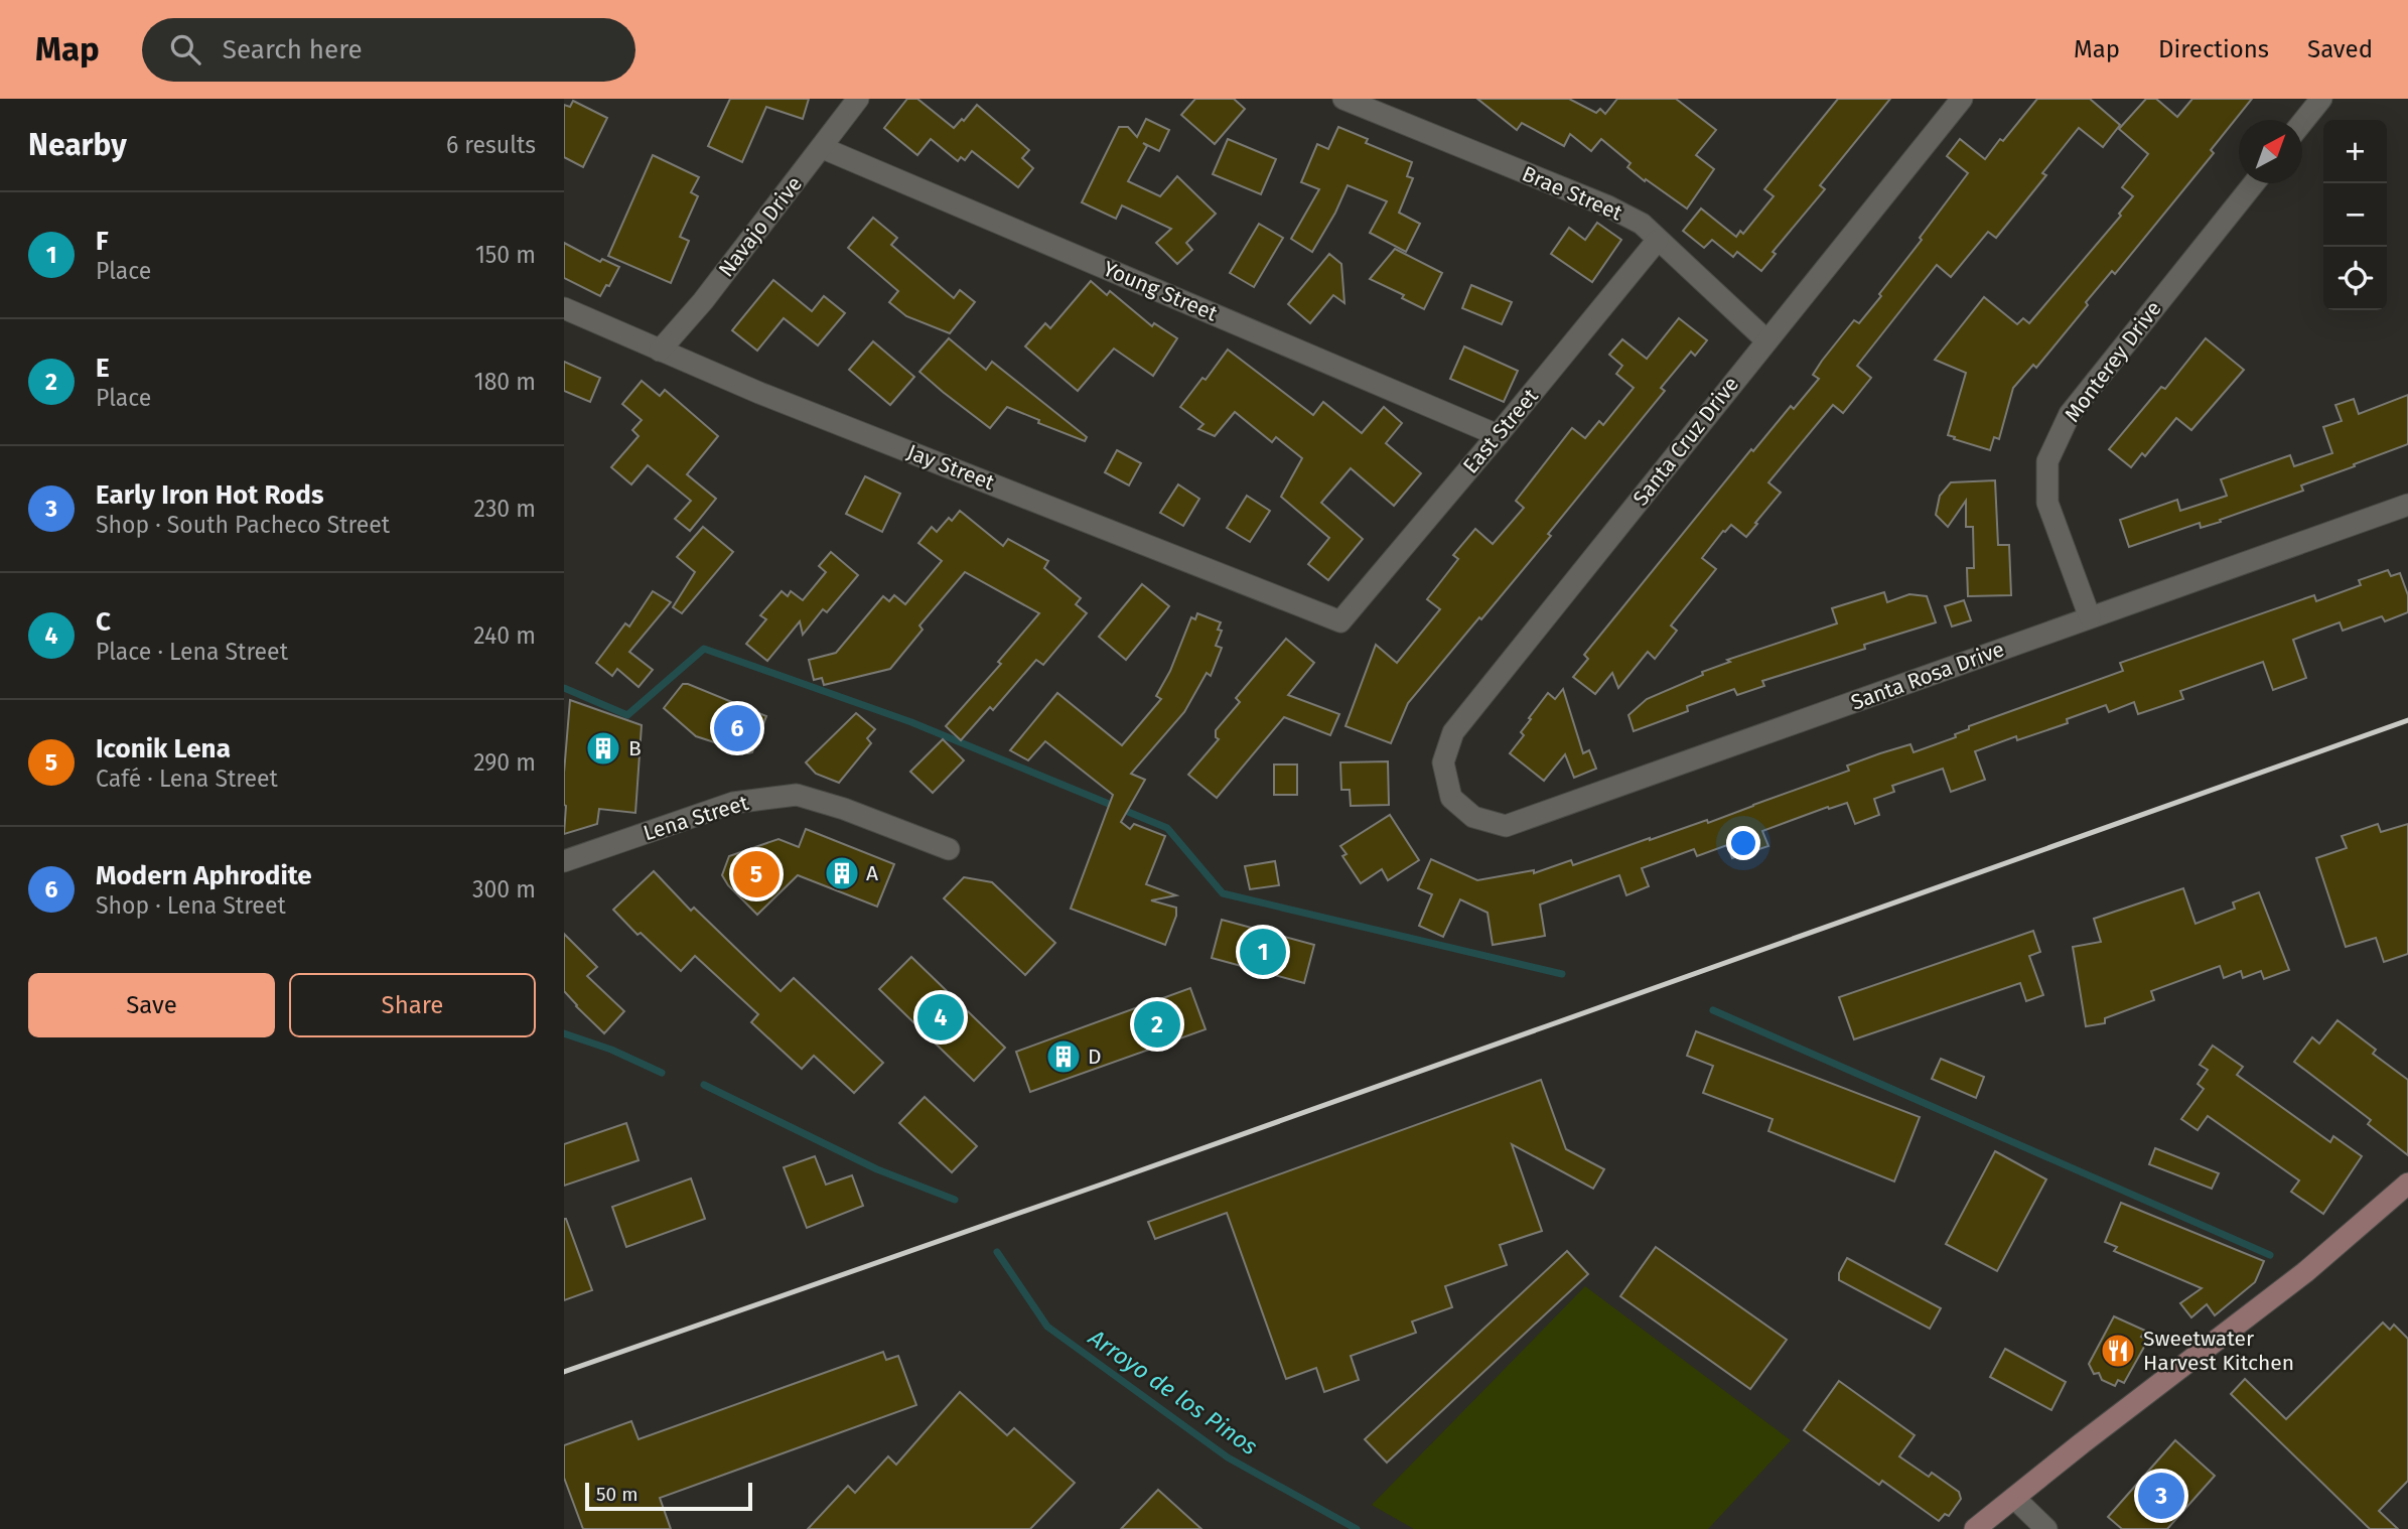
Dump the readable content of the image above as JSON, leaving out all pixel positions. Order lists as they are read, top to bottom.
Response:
{
  "streets": {
    "street": [
      "Brae Street",
      "Navajo Drive",
      "Young Street",
      "Monterey Drive",
      "East Street",
      "Santa Cruz Drive",
      "Jay Street",
      "Santa Rosa Drive",
      "Lena Street"
    ]
  },
  "crossings": [
    ["Brae Street", "East Street"],
    ["Brae Street", "Santa Cruz Drive"],
    ["Navajo Drive", "Young Street"],
    ["Navajo Drive", "Jay Street"],
    ["Young Street", "East Street"],
    ["Monterey Drive", "Santa Rosa Drive"],
    ["East Street", "Jay Street"],
    ["Santa Cruz Drive", "Santa Rosa Drive"]
  ],
  "water": ["Arroyo de los Pinos"],
  "places": {
    "building": ["B", "A", "D"],
    "restaurant": ["Sweetwater Harvest Kitchen"]
  },
  "scale_bar": "50 m",
  "north": "top right",
  "page": {
    "header": "Map",
    "search": "Search here",
    "nav": ["Map", "Directions", "Saved"],
    "heading": ["Nearby", "6 results"],
    "map_buttons": ["+", "−"],
    "list": [
      {
        "mark": "1",
        "name": "F",
        "note": "Place",
        "value": "150 m"
      },
      {
        "mark": "2",
        "name": "E",
        "note": "Place",
        "value": "180 m"
      },
      {
        "mark": "3",
        "name": "Early Iron Hot Rods",
        "note": "Shop · South Pacheco Street",
        "value": "230 m"
      },
      {
        "mark": "4",
        "name": "C",
        "note": "Place · Lena Street",
        "value": "240 m"
      },
      {
        "mark": "5",
        "name": "Iconik Lena",
        "note": "Café · Lena Street",
        "value": "290 m"
      },
      {
        "mark": "6",
        "name": "Modern Aphrodite",
        "note": "Shop · Lena Street",
        "value": "300 m"
      }
    ],
    "pins": [
      "6",
      "5",
      "1",
      "4",
      "2",
      "3"
    ],
    "buttons": ["Save", "Share"],
    "scale": "50 m"
  }
}
